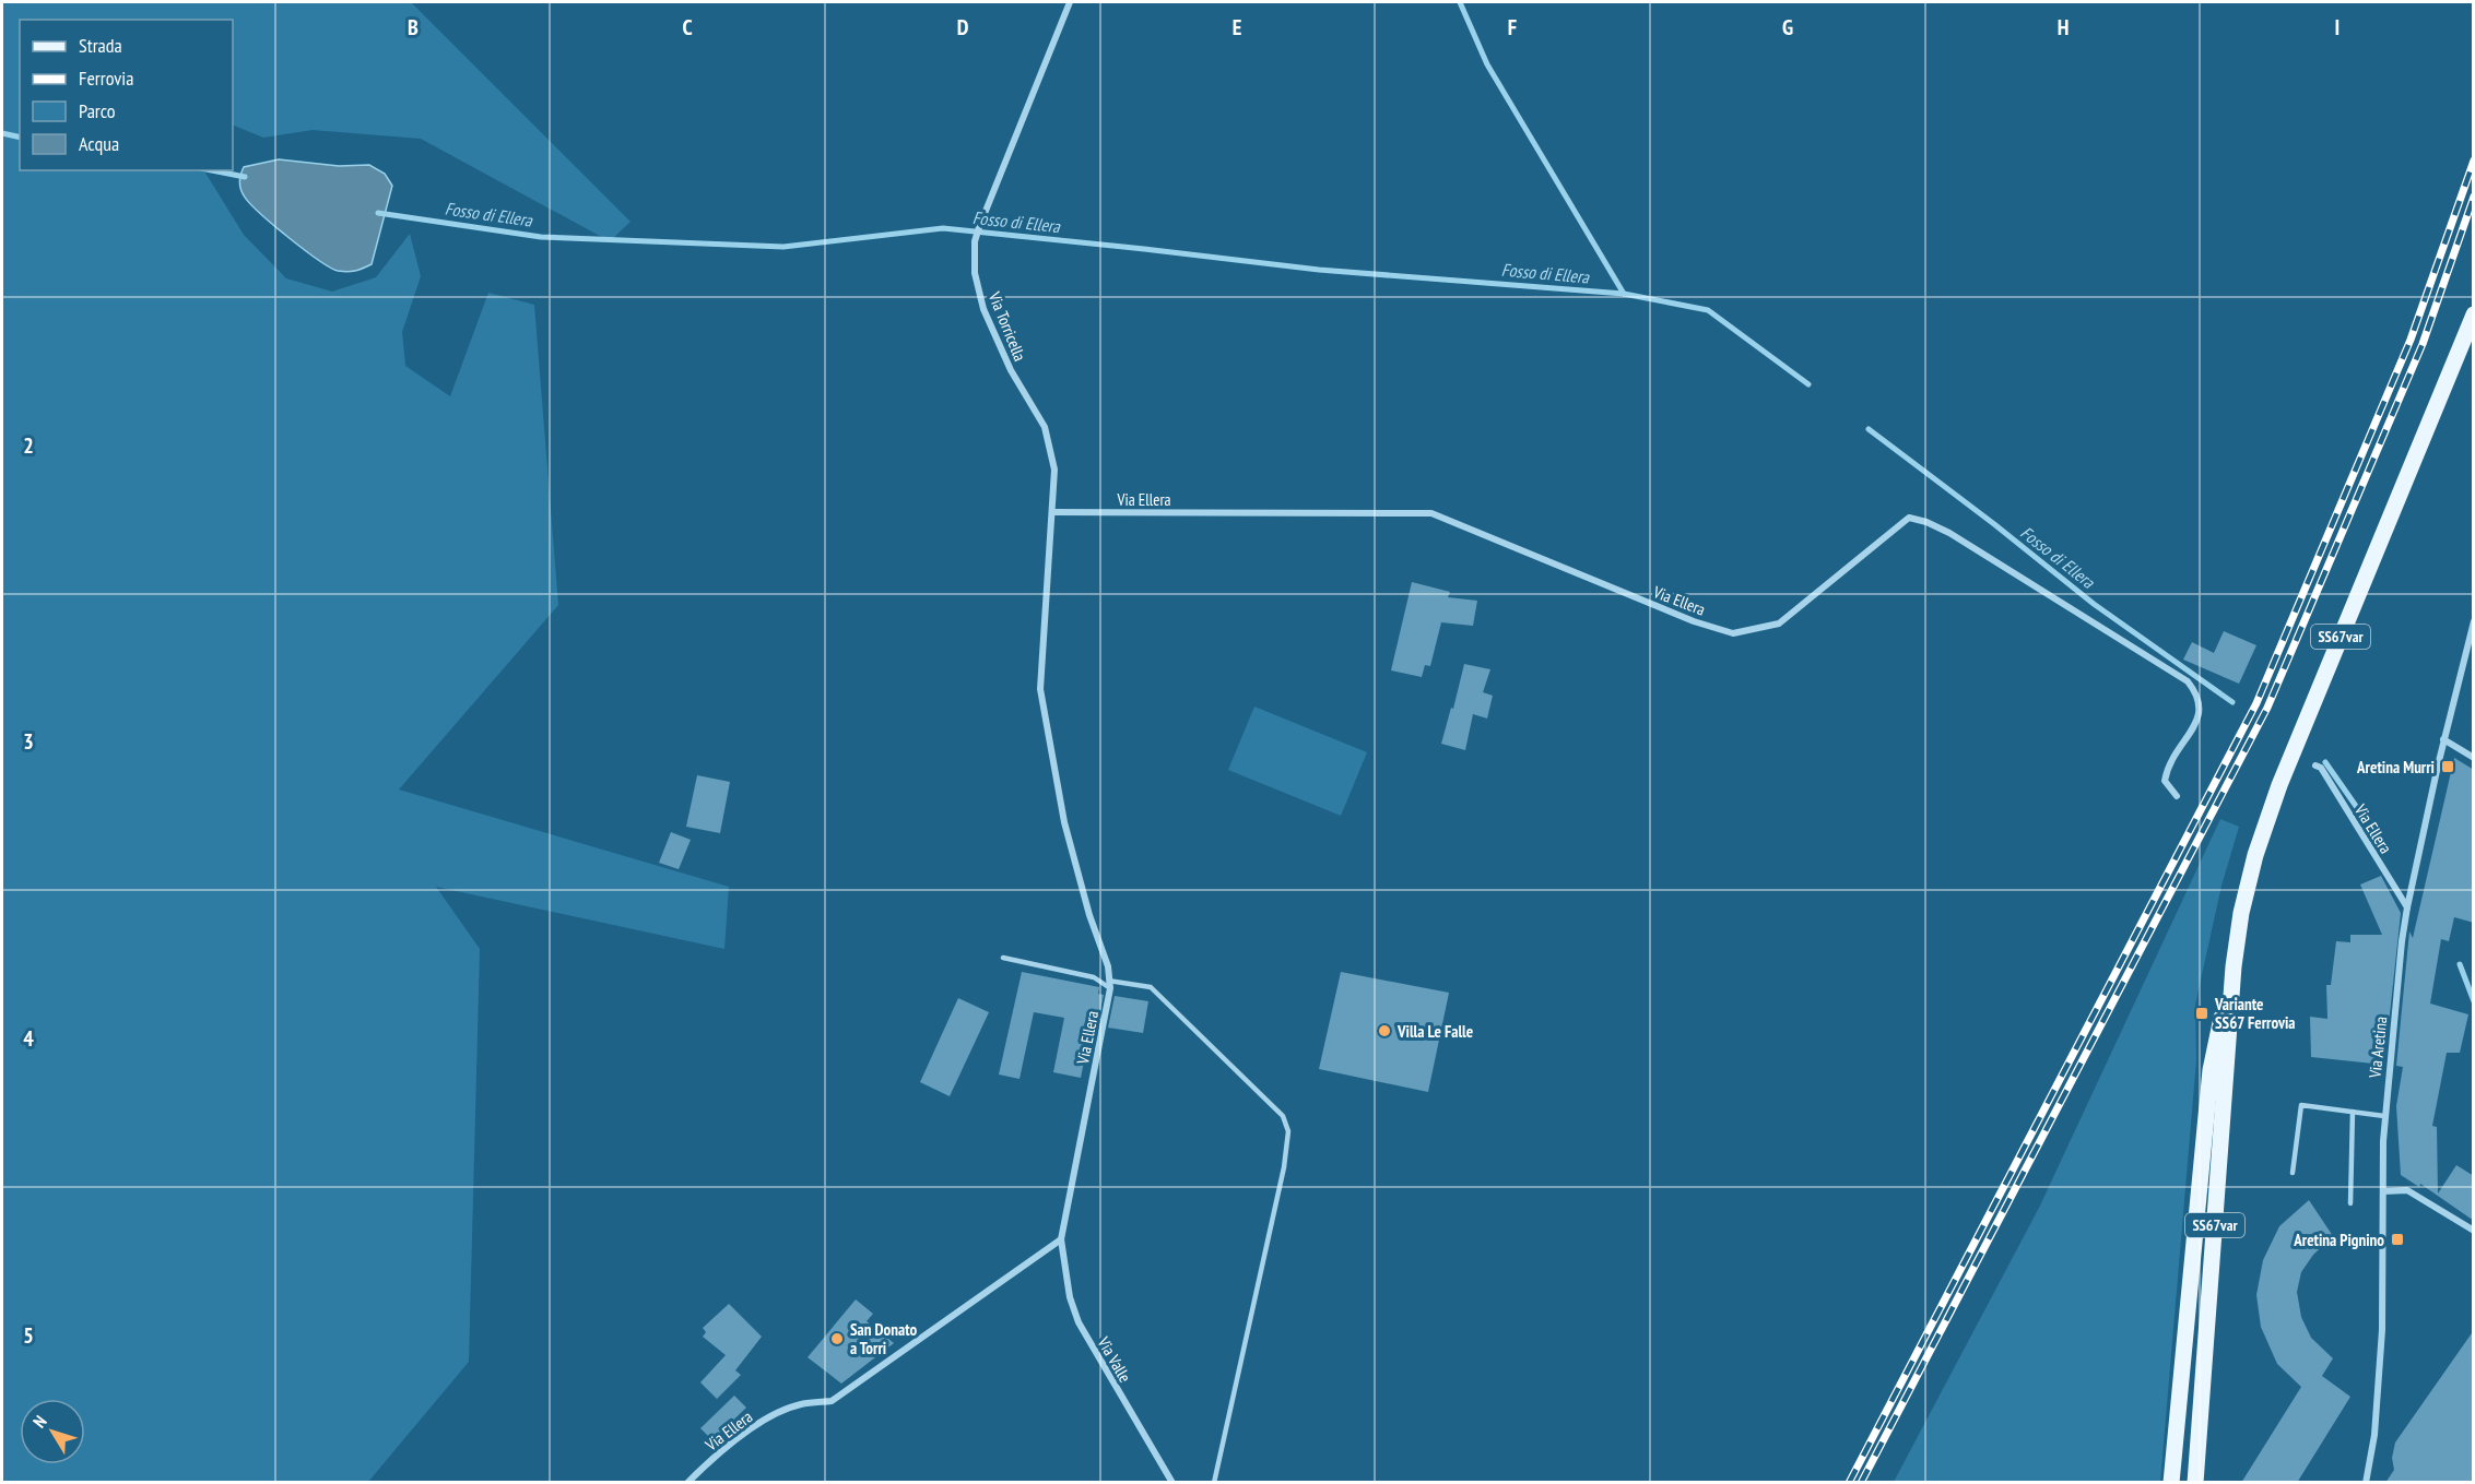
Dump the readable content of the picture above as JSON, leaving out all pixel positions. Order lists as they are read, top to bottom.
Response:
{
  "streets": {
    "main road": ["SS67var"],
    "street": [
      "Via Torricella",
      "Via Ellera",
      "Via Aretina",
      "Via Valle"
    ]
  },
  "crossings": [
    ["Via Torricella", "Via Ellera"],
    ["Via Ellera", "Via Aretina"],
    ["Via Ellera", "Via Valle"]
  ],
  "water": ["Fosso di Ellera"],
  "places": {
    "transit": ["Aretina Murri", "Variante SS67 Ferrovia", "Aretina Pignino"],
    "other": ["Villa Le Falle", "San Donato a Torri"]
  },
  "legend": [
    "Strada",
    "Ferrovia",
    "Parco",
    "Acqua"
  ],
  "north": "top left",
  "grid": {
    "columns": [
      "B",
      "C",
      "D",
      "E",
      "F",
      "G",
      "H",
      "I"
    ],
    "rows": [
      "2",
      "3",
      "4",
      "5"
    ]
  }
}
